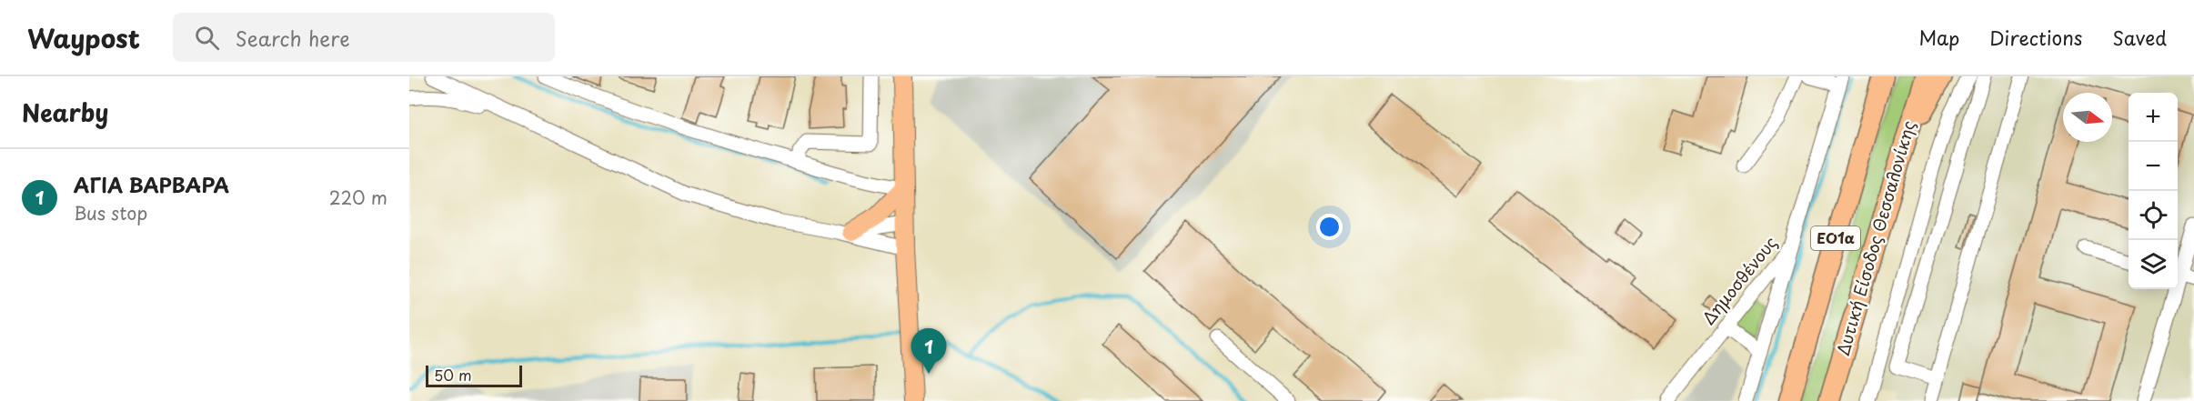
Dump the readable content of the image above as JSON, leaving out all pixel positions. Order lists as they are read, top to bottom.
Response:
{
  "streets": {
    "highway": ["ΕΟ1α", "Δυτική Είσοδος Θεσσαλονίκης"],
    "street": ["Δημοσθένους"]
  },
  "scale_bar": "50 m",
  "north": "right",
  "page": {
    "header": "Waypost",
    "search": "Search here",
    "nav": ["Map", "Directions", "Saved"],
    "heading": "Nearby",
    "map_buttons": ["+", "−"],
    "list": [
      {
        "mark": "1",
        "name": "ΑΓΙΑ ΒΑΡΒΑΡΑ",
        "note": "Bus stop",
        "value": "220 m"
      }
    ],
    "pins": "1",
    "scale": "50 m"
  }
}
